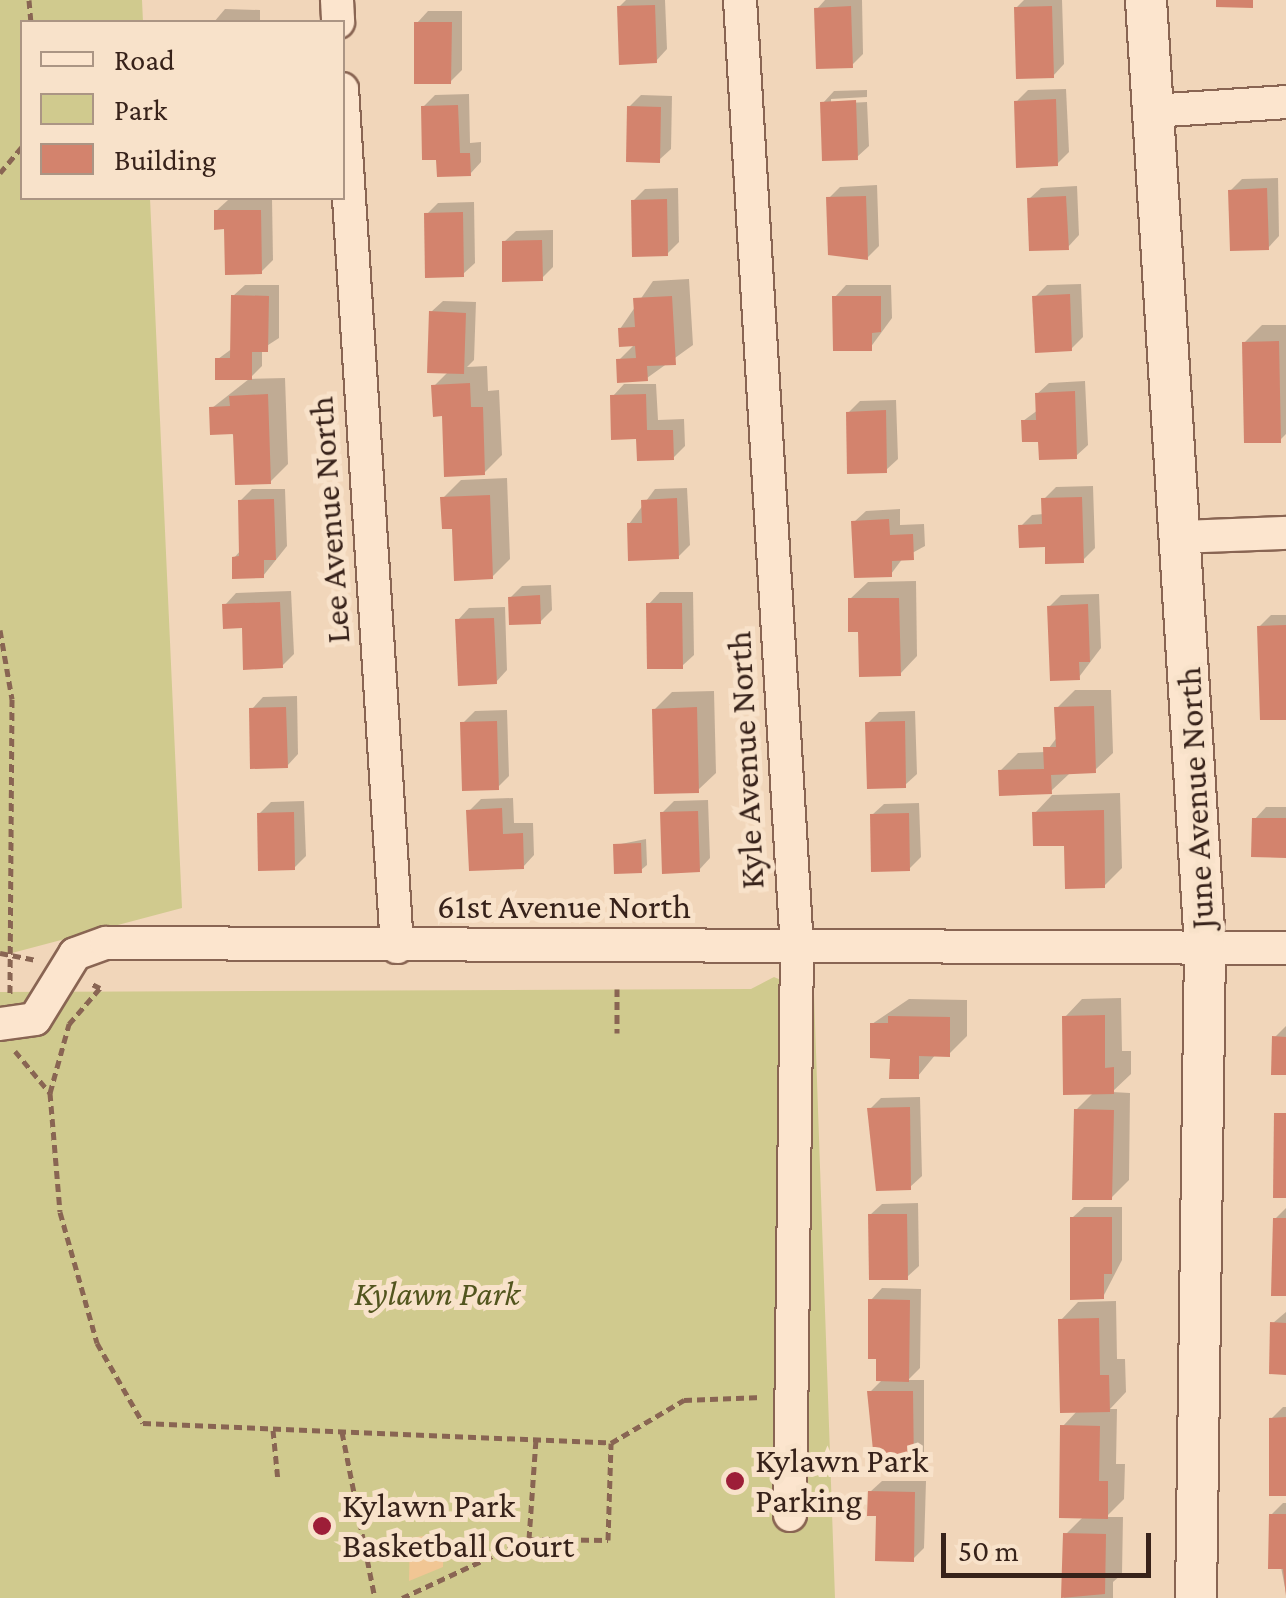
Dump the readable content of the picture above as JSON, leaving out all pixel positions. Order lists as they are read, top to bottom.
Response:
{
  "streets": {
    "street": [
      "Lee Avenue North",
      "Kyle Avenue North",
      "June Avenue North",
      "61st Avenue North"
    ]
  },
  "crossings": [
    ["Lee Avenue North", "61st Avenue North"],
    ["Kyle Avenue North", "61st Avenue North"],
    ["June Avenue North", "61st Avenue North"]
  ],
  "parks": ["Kylawn Park"],
  "places": ["Kylawn Park Parking", "Kylawn Park Basketball Court"],
  "legend": ["Road", "Park", "Building"],
  "scale_bar": "50 m"
}
